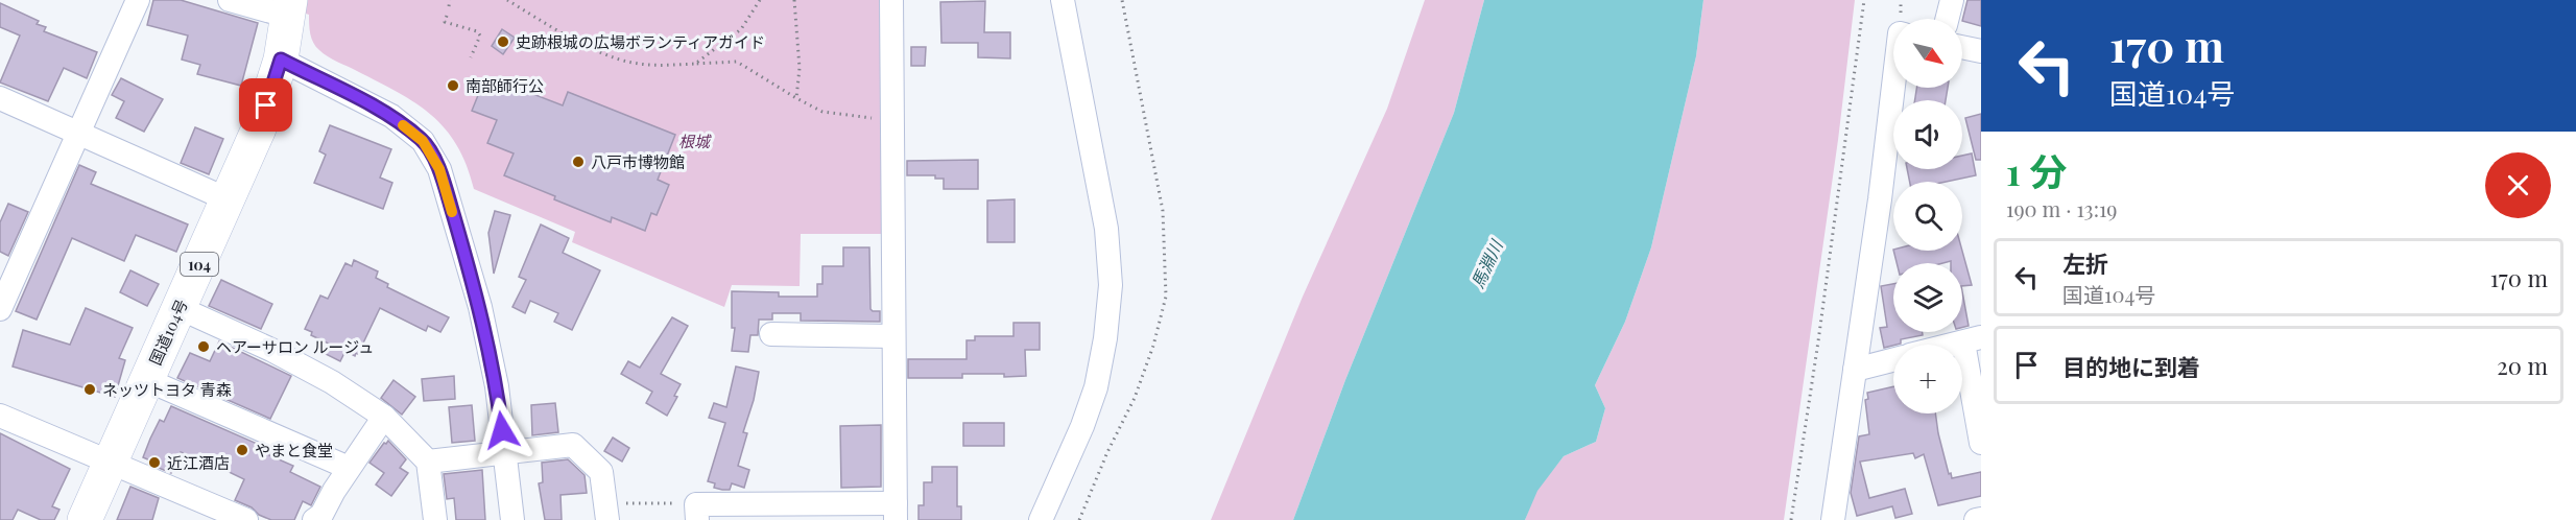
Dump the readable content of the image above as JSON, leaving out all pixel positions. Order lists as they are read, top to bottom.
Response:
{
  "streets": {
    "highway": ["104", "国道104号"]
  },
  "water": ["馬淵川"],
  "parks": ["根城"],
  "places": [
    "史跡根城の広場ボランティアガイド",
    "南部師行公",
    "八戸市博物館",
    "ヘアーサロン ルージュ",
    "ネッツトヨタ 青森",
    "やまと食堂",
    "近江酒店"
  ],
  "north": "bottom right",
  "page": {
    "turn": ["170 m", "国道104号"],
    "map_buttons": "+",
    "heading": ["1 分", "190 m · 13:19"],
    "list": [
      {
        "name": "左折",
        "note": "国道104号",
        "value": "170 m"
      },
      {
        "name": "目的地に到着",
        "value": "20 m"
      }
    ]
  }
}
